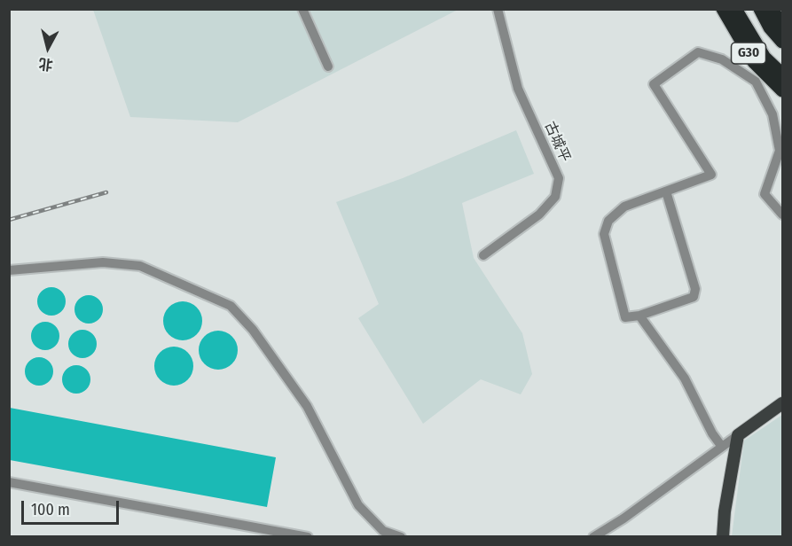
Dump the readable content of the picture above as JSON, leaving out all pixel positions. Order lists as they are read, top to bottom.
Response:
{
  "streets": {
    "highway": ["G30"],
    "street": ["古城平"]
  },
  "scale_bar": "100 m",
  "north": "bottom"
}
